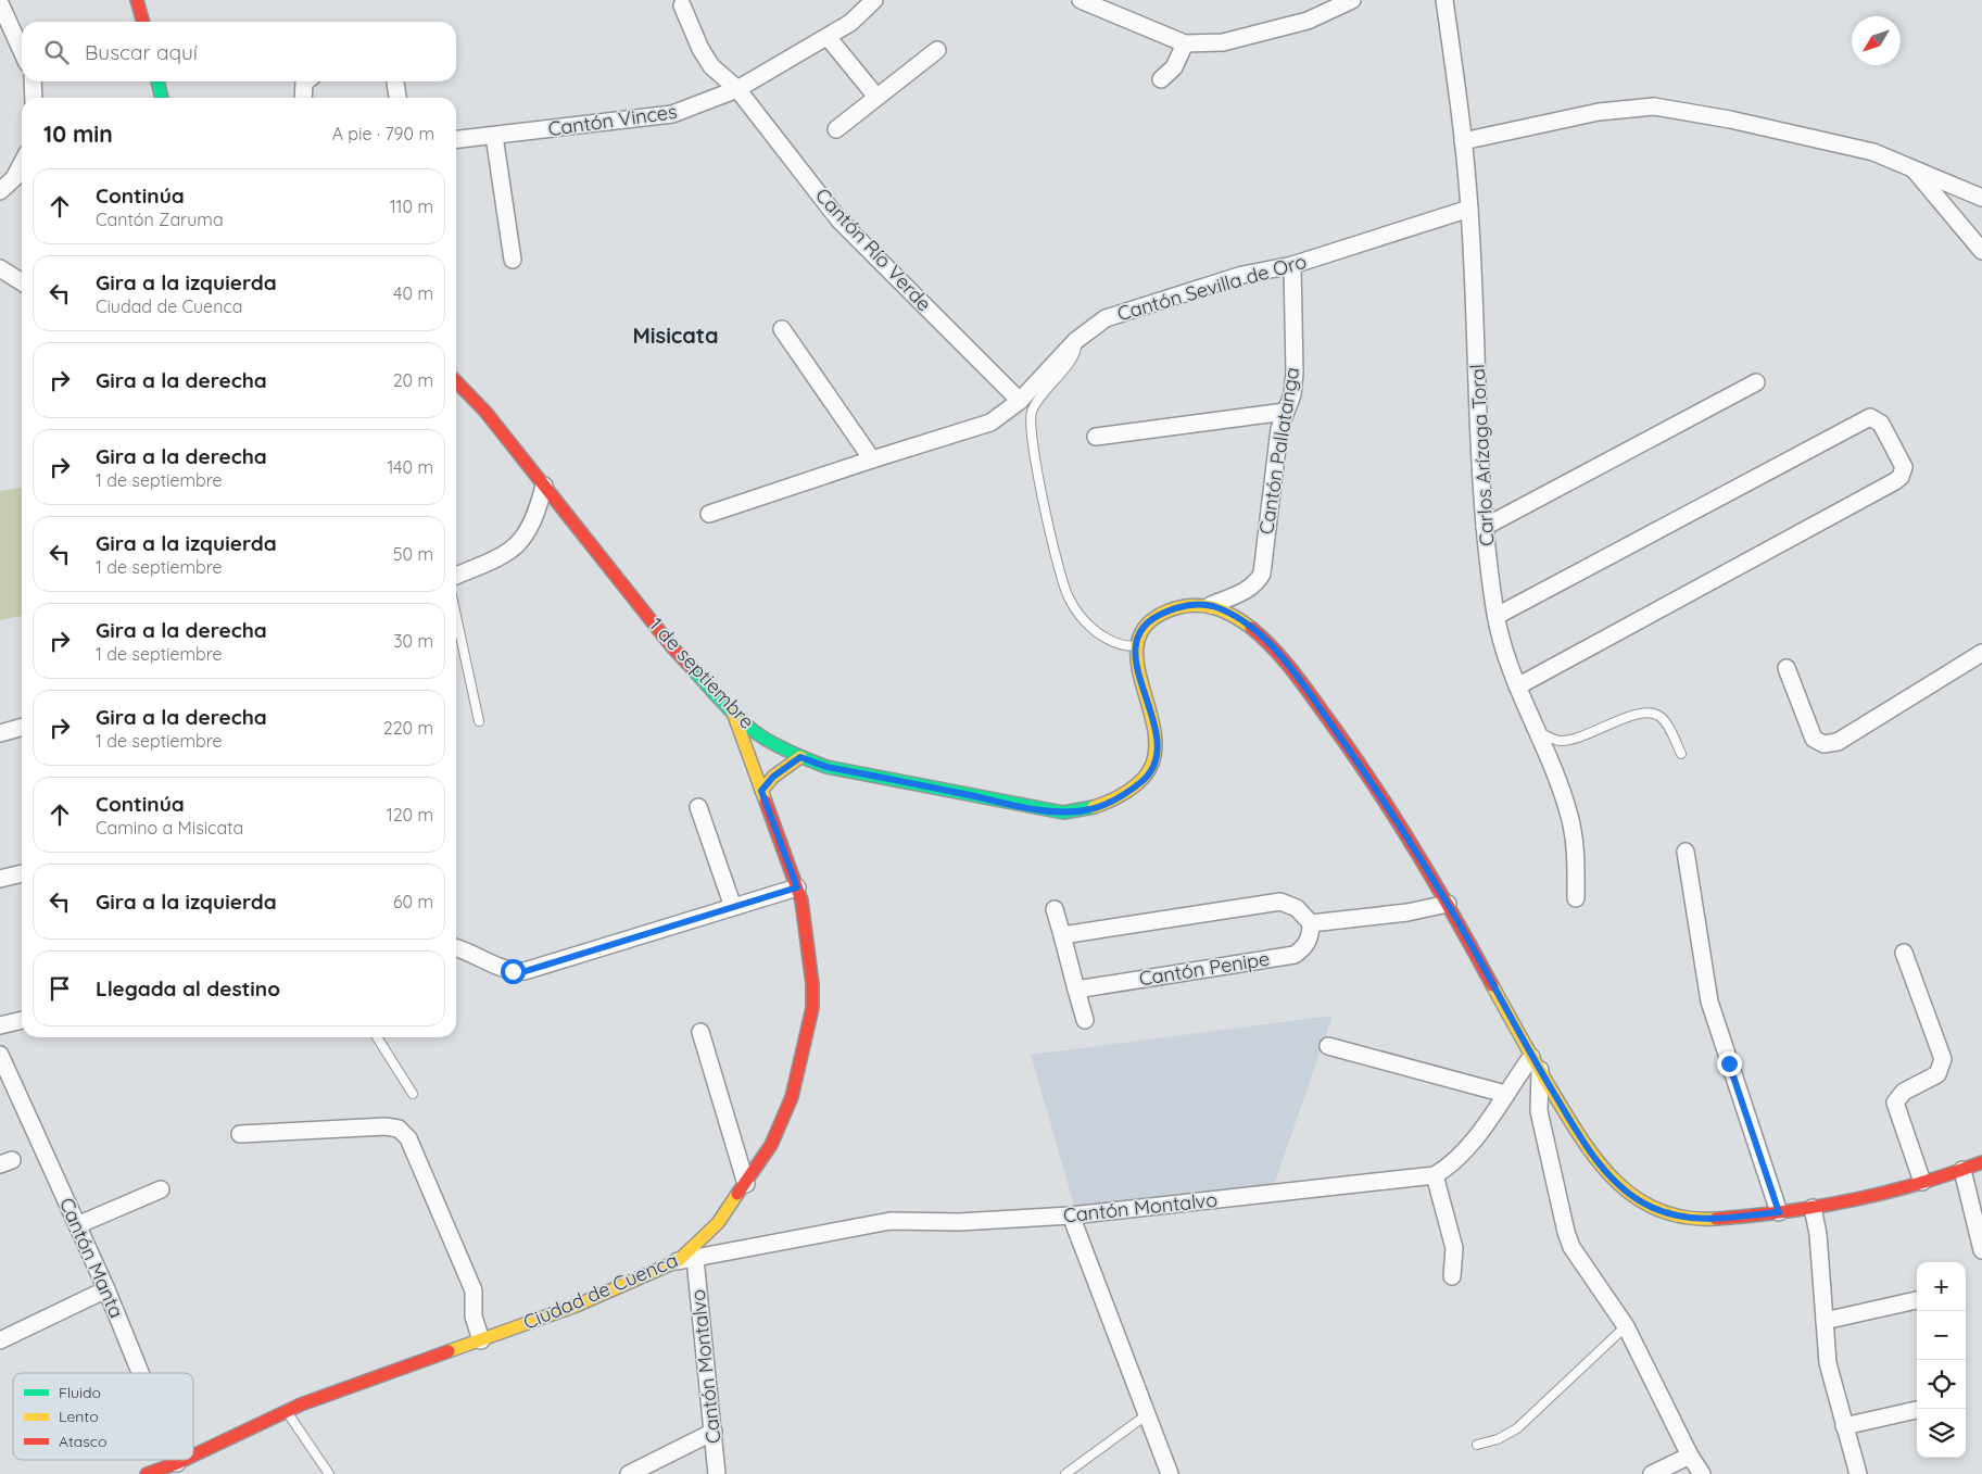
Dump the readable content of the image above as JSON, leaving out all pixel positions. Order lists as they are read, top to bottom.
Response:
{
  "streets": {
    "street": [
      "Cantón Vinces",
      "Cantón Río Verde",
      "Cantón Sevilla de Oro",
      "Cantón Pallatanga",
      "Carlos Arízaga Toral",
      "1 de septiembre",
      "Cantón Penipe",
      "Cantón Montalvo",
      "Cantón Manta",
      "Ciudad de Cuenca"
    ]
  },
  "crossings": [
    ["Cantón Vinces", "Cantón Río Verde"],
    ["Cantón Río Verde", "Cantón Sevilla de Oro"],
    ["Cantón Sevilla de Oro", "Cantón Pallatanga"],
    ["Cantón Sevilla de Oro", "Carlos Arízaga Toral"],
    ["1 de septiembre", "Ciudad de Cuenca"],
    ["Cantón Montalvo", "Ciudad de Cuenca"],
    ["Cantón Manta", "Ciudad de Cuenca"]
  ],
  "districts": ["Misicata"],
  "legend": ["Fluido", "Lento", "Atasco"],
  "north": "bottom left",
  "page": {
    "search": "Buscar aquí",
    "heading": ["10 min", "A pie · 790 m"],
    "list": [
      ["Continúa", "Cantón Zaruma", "110 m"],
      ["Gira a la izquierda", "Ciudad de Cuenca", "40 m"],
      ["Gira a la derecha", "20 m"],
      ["Gira a la derecha", "1 de septiembre", "140 m"],
      ["Gira a la izquierda", "1 de septiembre", "50 m"],
      ["Gira a la derecha", "1 de septiembre", "30 m"],
      ["Gira a la derecha", "1 de septiembre", "220 m"],
      ["Continúa", "Camino a Misicata", "120 m"],
      ["Gira a la izquierda", "60 m"],
      "Llegada al destino"
    ],
    "map_buttons": ["+", "−"]
  }
}
